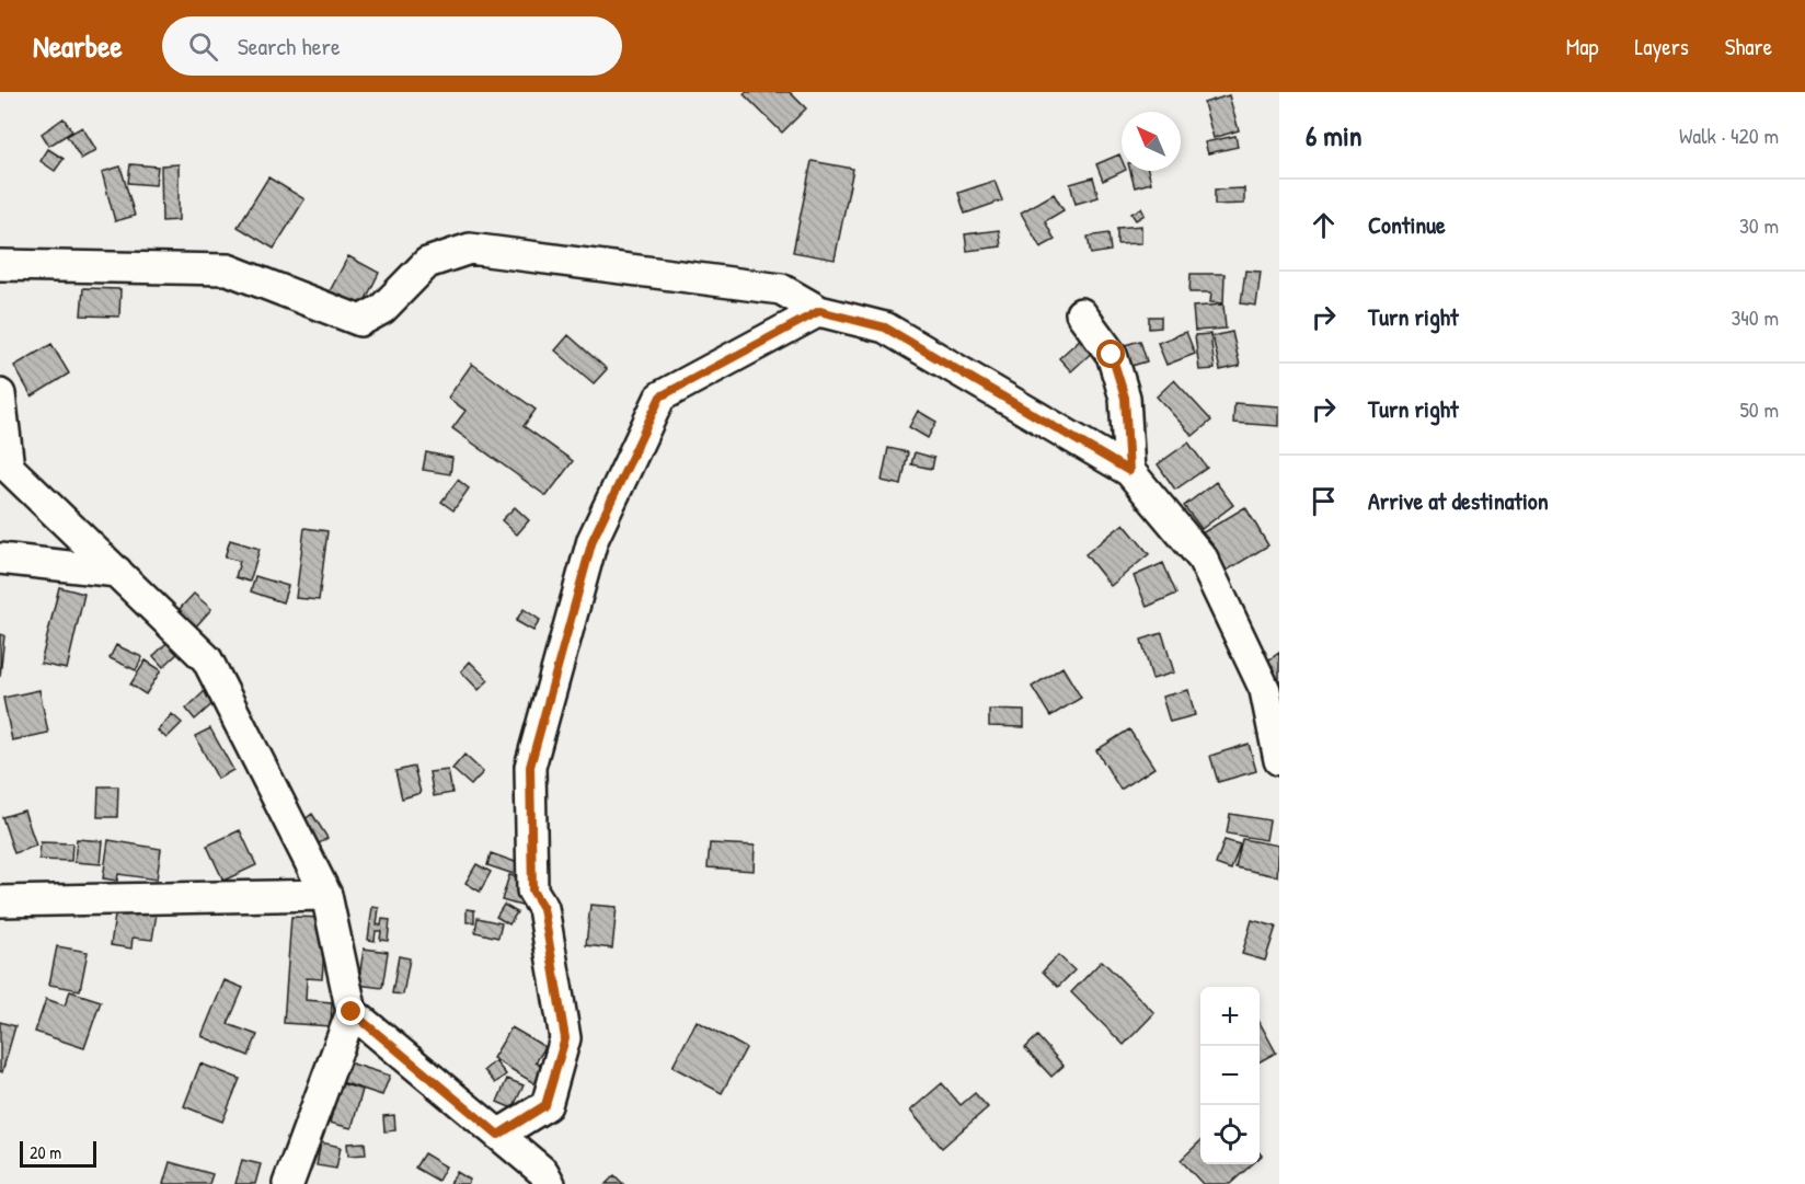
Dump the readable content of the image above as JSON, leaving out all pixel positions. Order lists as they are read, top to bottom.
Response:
{
  "scale_bar": "20 m",
  "north": "top left",
  "page": {
    "header": "Nearbee",
    "search": "Search here",
    "nav": ["Map", "Layers", "Share"],
    "heading": ["6 min", "Walk · 420 m"],
    "list": [
      ["Continue", "30 m"],
      ["Turn right", "340 m"],
      ["Turn right", "50 m"],
      "Arrive at destination"
    ],
    "map_buttons": ["+", "−"],
    "scale": "20 m"
  }
}
